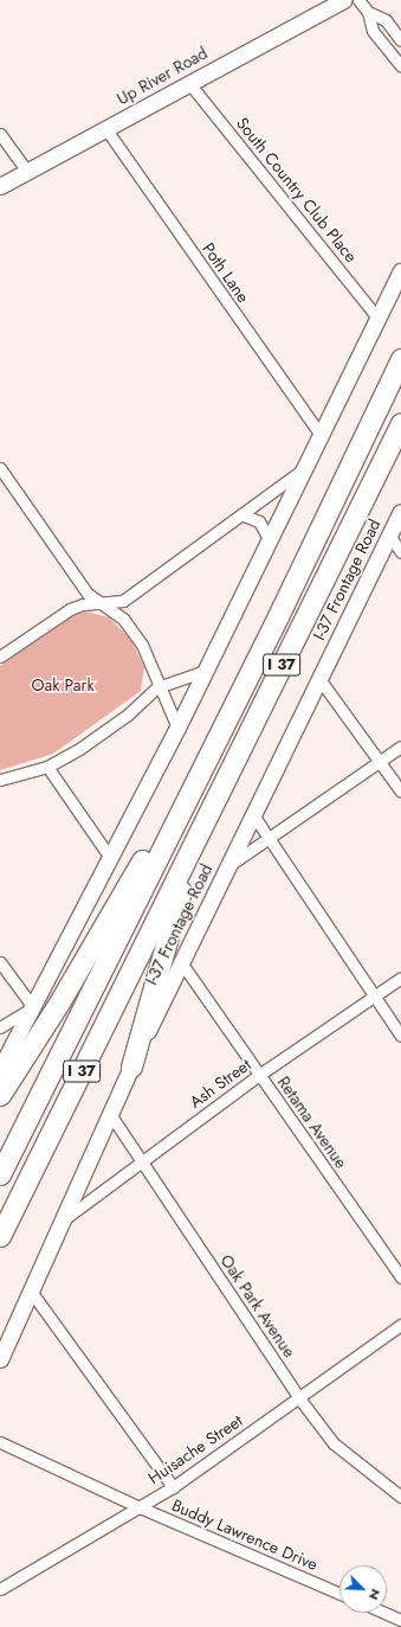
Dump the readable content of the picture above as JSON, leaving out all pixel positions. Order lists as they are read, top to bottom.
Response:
{
  "streets": {
    "highway": ["I 37"],
    "main road": ["Up River Road", "I-37 Frontage Road"],
    "street": [
      "South Country Club Place",
      "Poth Lane",
      "Ash Street",
      "Retama Avenue",
      "Oak Park Avenue",
      "Huisache Street",
      "Buddy Lawrence Drive"
    ]
  },
  "crossings": [
    ["Up River Road", "South Country Club Place"],
    ["Up River Road", "Poth Lane"],
    ["I-37 Frontage Road", "Ash Street"],
    ["I-37 Frontage Road", "Retama Avenue"],
    ["I-37 Frontage Road", "Oak Park Avenue"],
    ["Ash Street", "Retama Avenue"],
    ["Ash Street", "Oak Park Avenue"],
    ["Oak Park Avenue", "Huisache Street"],
    ["Huisache Street", "Buddy Lawrence Drive"]
  ],
  "parks": ["Oak Park"],
  "north": "bottom right"
}
